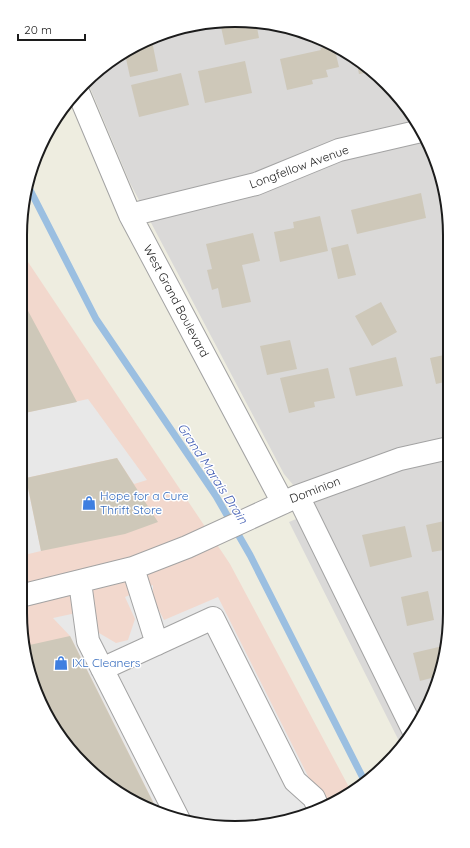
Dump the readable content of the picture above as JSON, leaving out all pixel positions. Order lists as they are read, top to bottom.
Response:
{
  "streets": {
    "street": ["Longfellow Avenue", "West Grand Boulevard", "Dominion"]
  },
  "crossings": [
    ["Longfellow Avenue", "West Grand Boulevard"],
    ["West Grand Boulevard", "Dominion"]
  ],
  "water": ["Grand Marais Drain"],
  "places": {
    "shop": ["Hope for a Cure Thrift Store", "IXL Cleaners"]
  },
  "scale_bar": "20 m"
}
